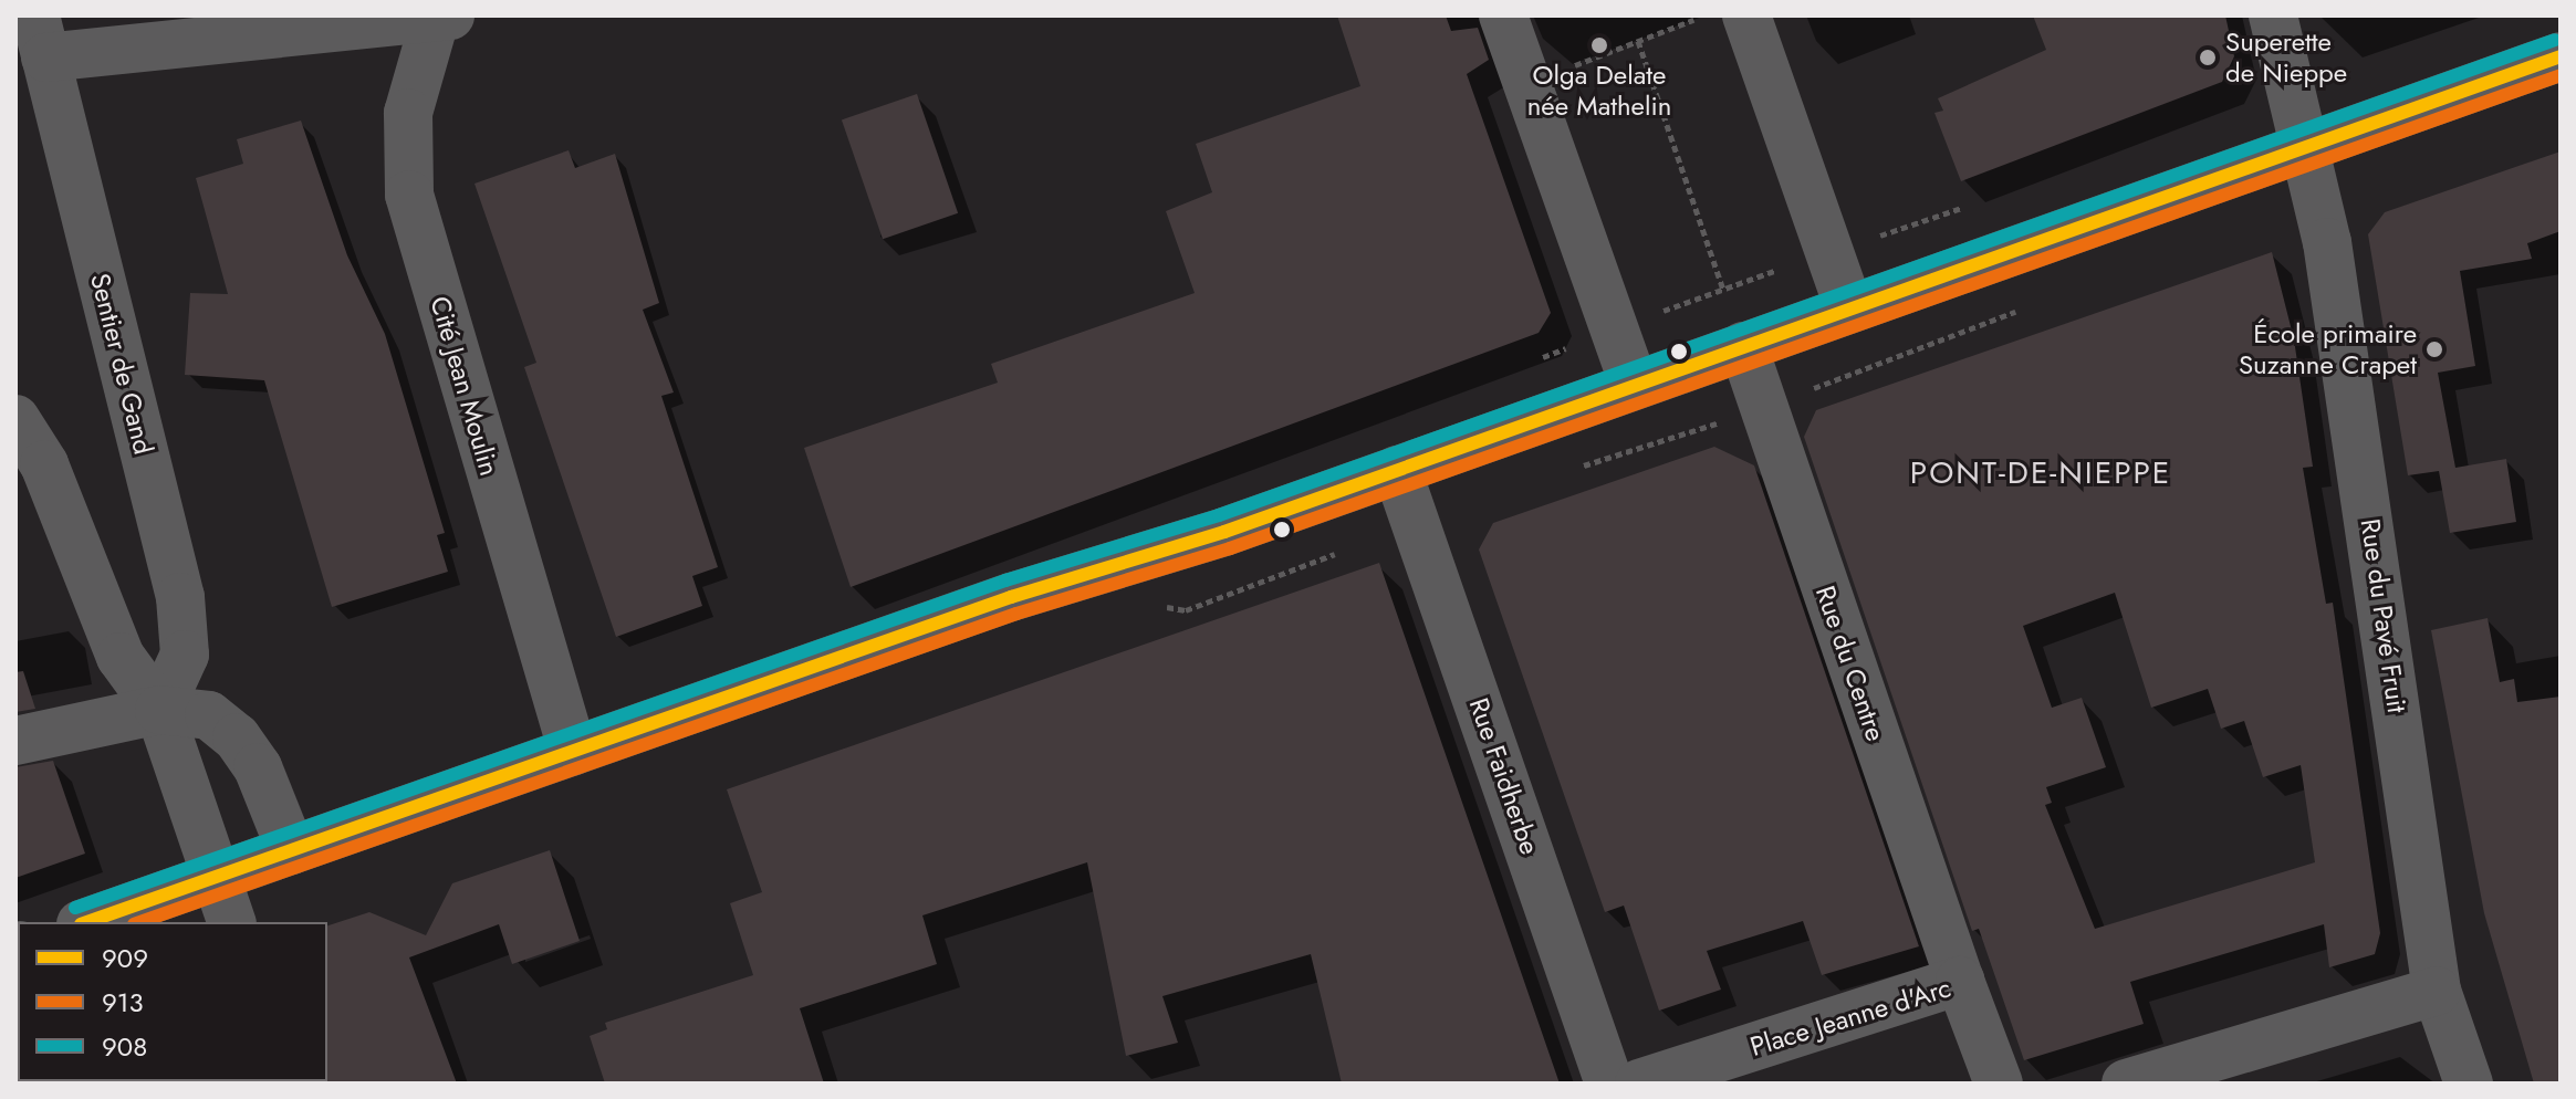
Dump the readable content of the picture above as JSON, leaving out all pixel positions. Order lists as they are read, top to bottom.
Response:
{
  "streets": {
    "street": [
      "Sentier de Gand",
      "Cité Jean Moulin",
      "Rue du Pavé Fruit",
      "Rue du Centre",
      "Rue Faidherbe",
      "Place Jeanne d'Arc"
    ]
  },
  "crossings": [
    ["Sentier de Gand", "Cité Jean Moulin"],
    ["Rue du Centre", "Place Jeanne d'Arc"]
  ],
  "districts": ["PONT-DE-NIEPPE"],
  "places": ["Olga Delate née Mathelin", "Superette de Nieppe", "École primaire Suzanne Crapet"],
  "lines": ["transit line 908", "transit line 909", "transit line 913"],
  "legend": ["909", "913", "908"]
}
